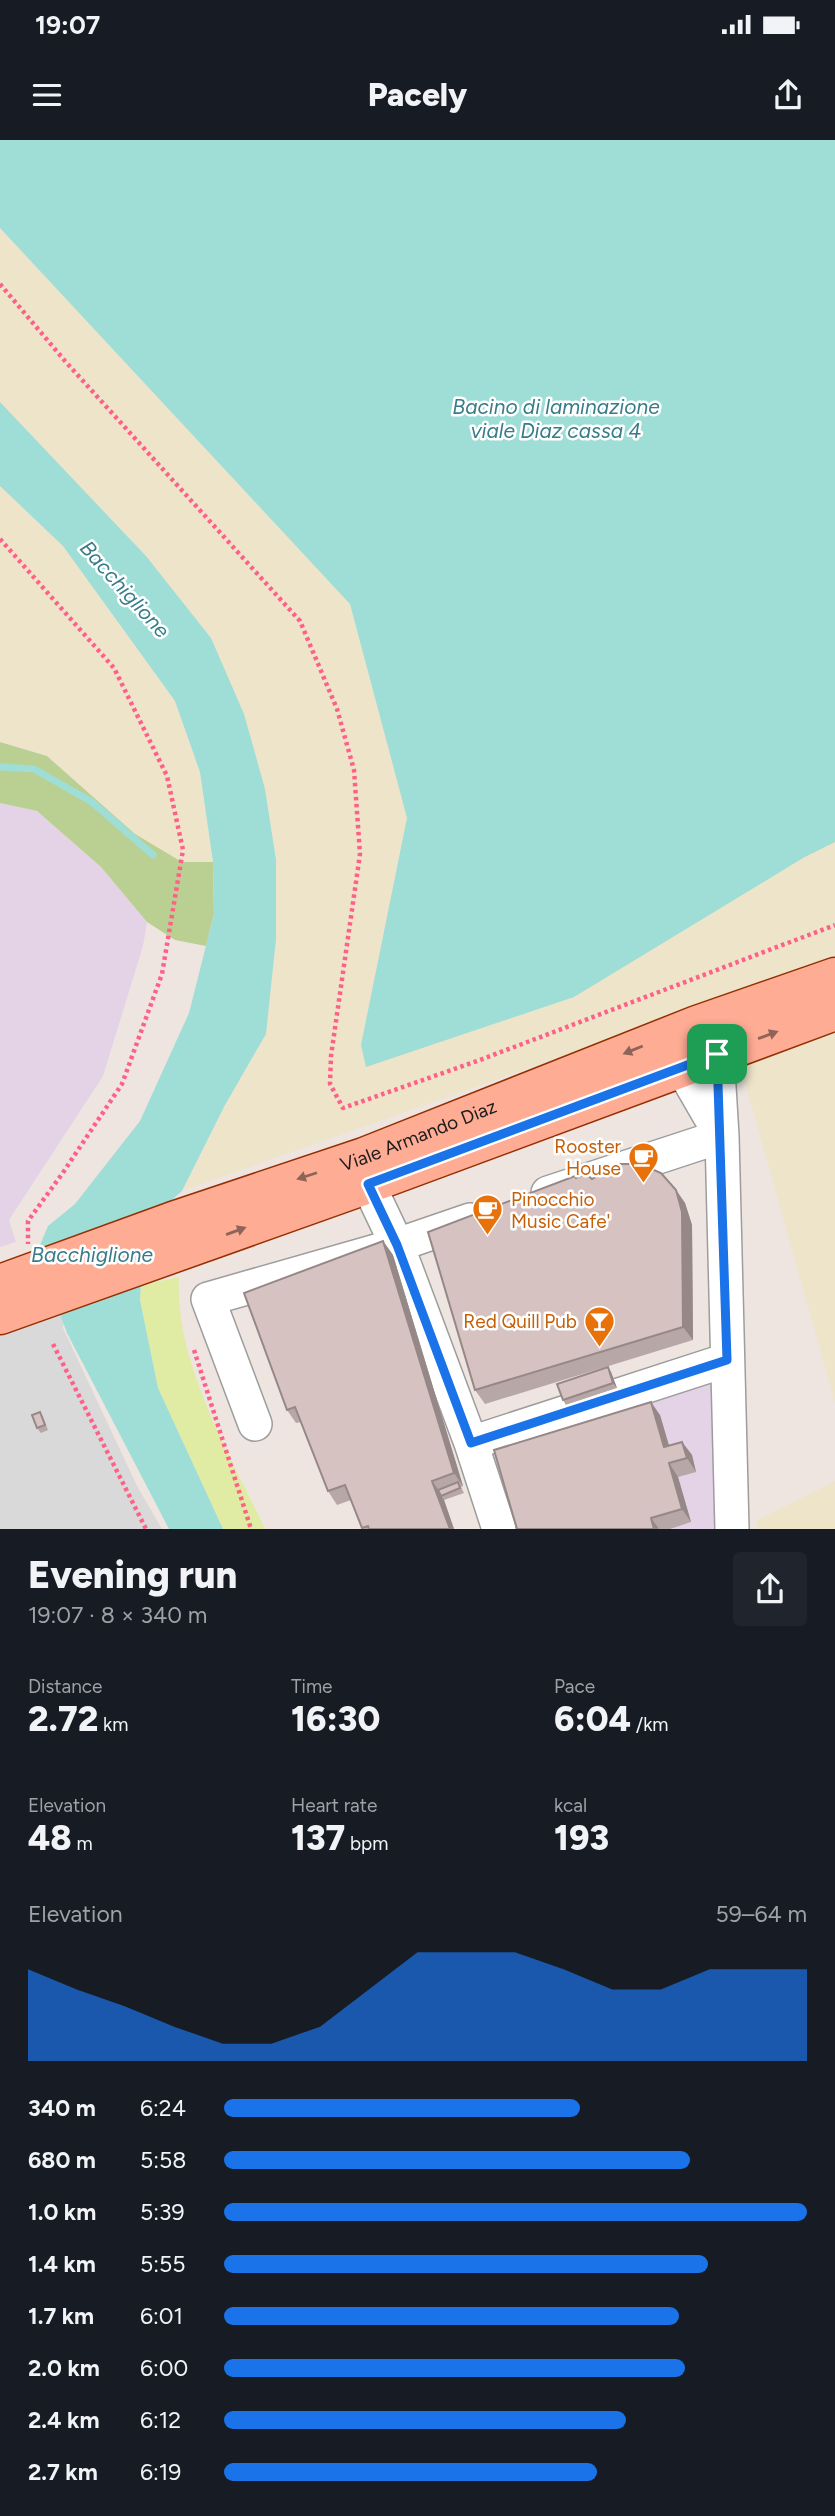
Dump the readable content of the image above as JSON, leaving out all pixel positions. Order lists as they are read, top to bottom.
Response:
{
  "streets": {
    "main road": ["Viale Armando Diaz"]
  },
  "water": ["Bacino di laminazione viale Diaz cassa 4", "Bacchiglione"],
  "places": {
    "cafe": ["Rooster House", "Pinocchio Music Cafe'"],
    "bar": ["Red Quill Pub"]
  },
  "page": {
    "status": "19:07",
    "header": "Pacely",
    "heading": ["Evening run", "19:07 · 8 × 340 m"],
    "stats": [
      ["Distance", "2.72 km"],
      ["Time", "16:30"],
      ["Pace", "6:04 /km"],
      ["Elevation", "48 m"],
      ["Heart rate", "137 bpm"],
      ["kcal", "193"]
    ],
    "chart": ["Elevation", "59–64 m"],
    "list": [
      {
        "name": "340 m",
        "note": "6:24"
      },
      {
        "name": "680 m",
        "note": "5:58"
      },
      {
        "name": "1.0 km",
        "note": "5:39"
      },
      {
        "name": "1.4 km",
        "note": "5:55"
      },
      {
        "name": "1.7 km",
        "note": "6:01"
      },
      {
        "name": "2.0 km",
        "note": "6:00"
      },
      {
        "name": "2.4 km",
        "note": "6:12"
      },
      {
        "name": "2.7 km",
        "note": "6:19"
      }
    ]
  }
}
